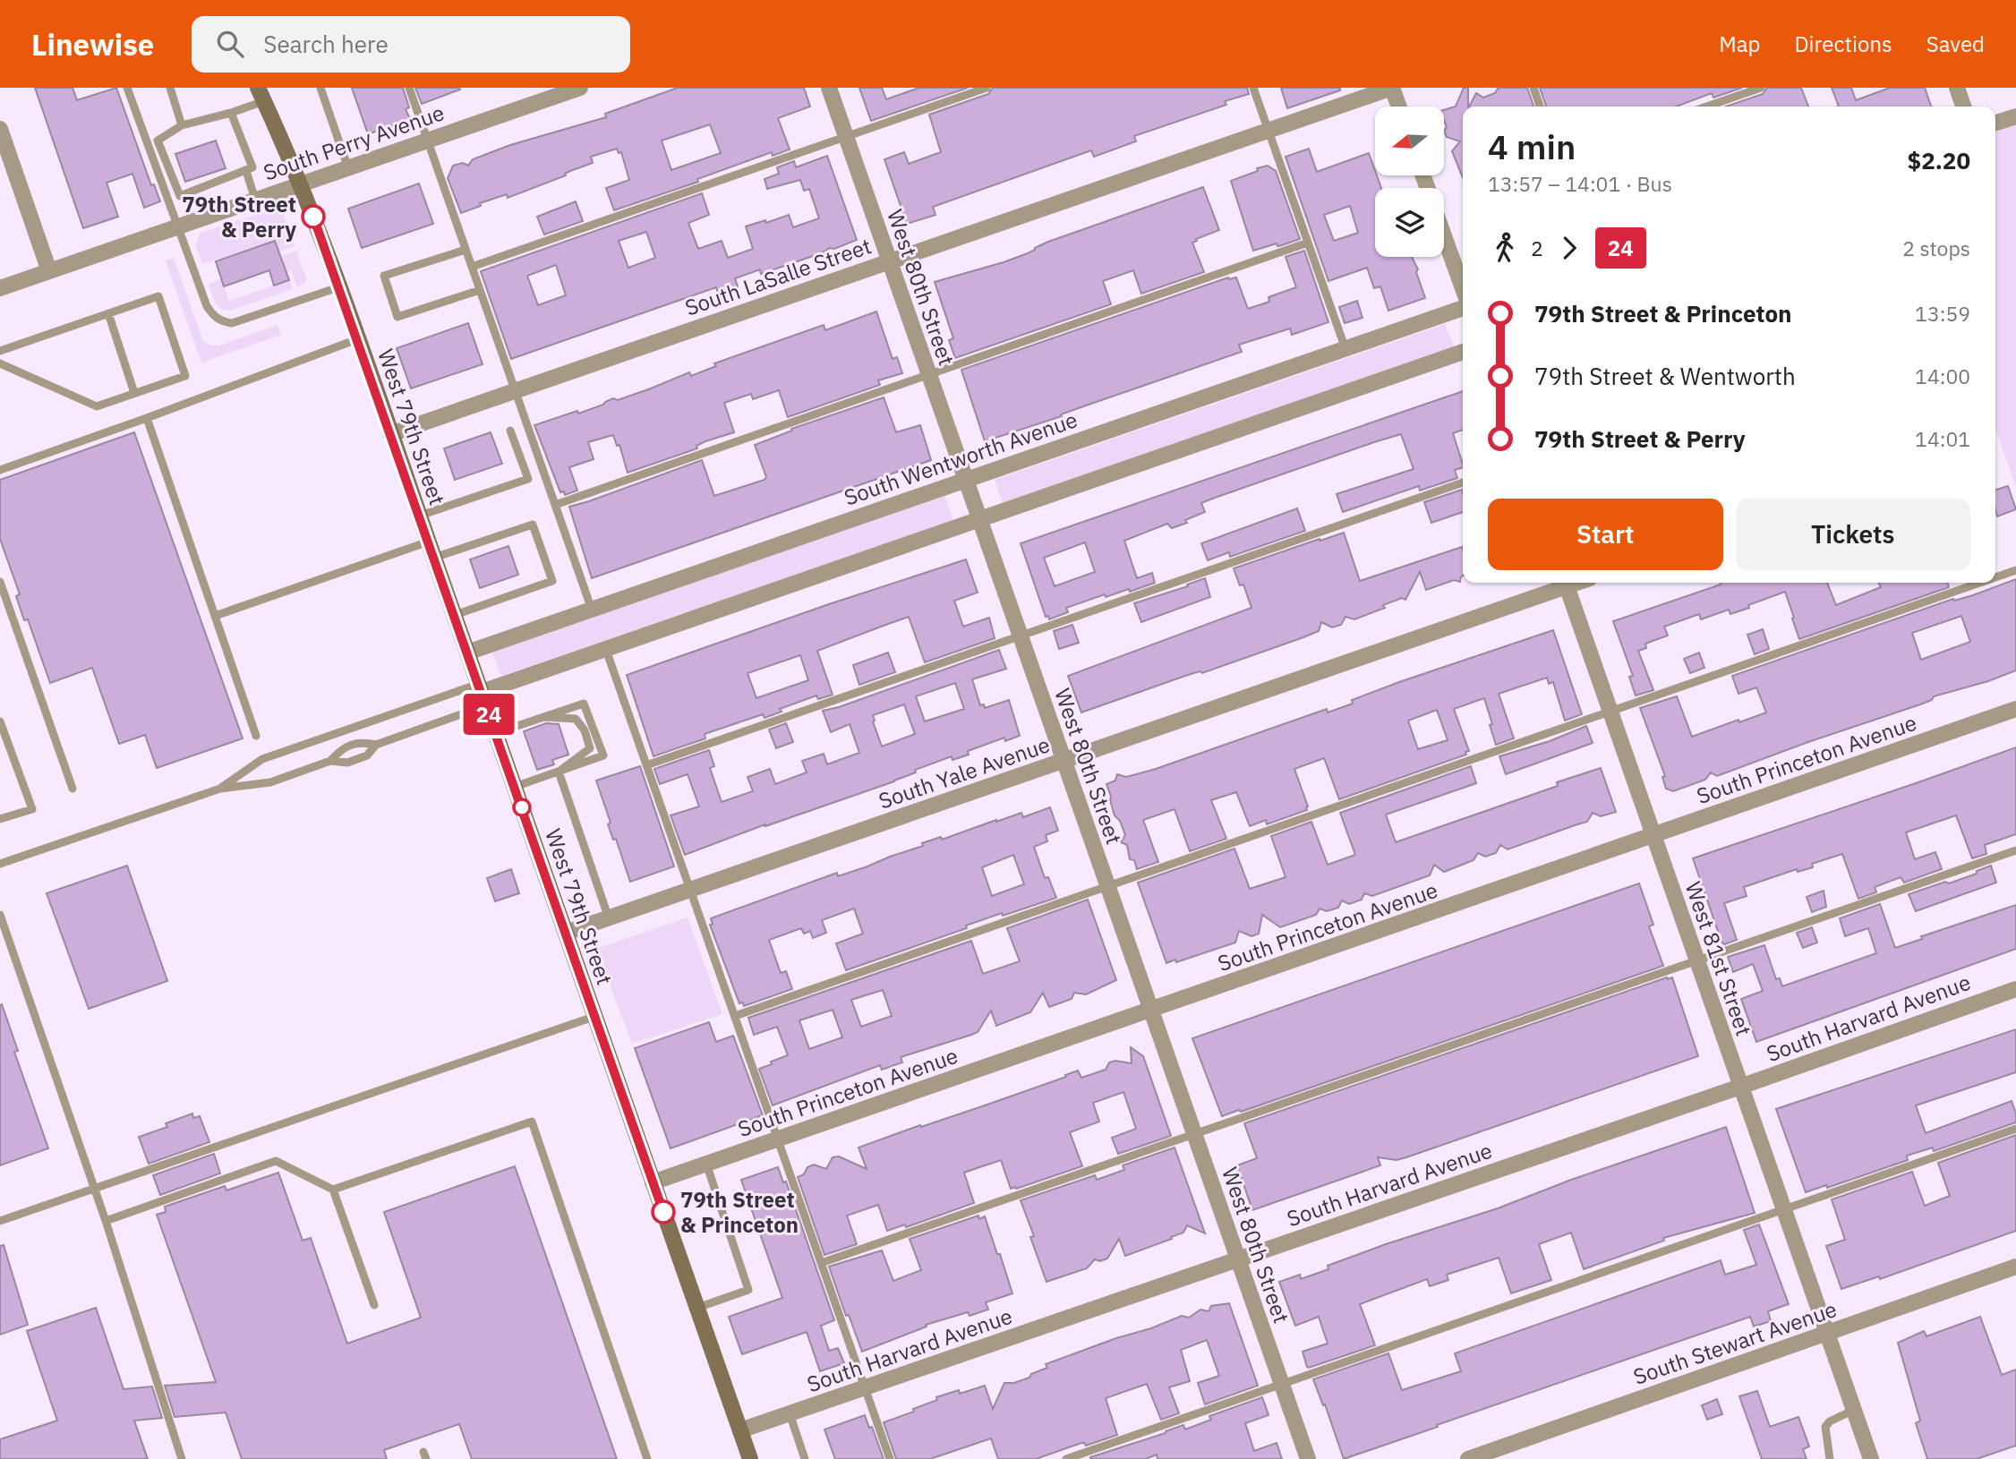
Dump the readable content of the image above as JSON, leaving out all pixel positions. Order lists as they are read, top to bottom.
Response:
{
  "streets": {
    "main road": ["West 79th Street"],
    "street": [
      "South Perry Avenue",
      "South LaSalle Street",
      "West 80th Street",
      "South Wentworth Avenue",
      "South Princeton Avenue",
      "South Yale Avenue",
      "West 81st Street",
      "South Harvard Avenue",
      "South Stewart Avenue"
    ]
  },
  "crossings": [
    ["South Perry Avenue", "West 79th Street"],
    ["South LaSalle Street", "West 80th Street"],
    ["South LaSalle Street", "West 79th Street"],
    ["West 80th Street", "South Wentworth Avenue"],
    ["West 80th Street", "South Princeton Avenue"],
    ["West 80th Street", "South Yale Avenue"],
    ["West 80th Street", "South Harvard Avenue"],
    ["West 79th Street", "South Wentworth Avenue"],
    ["West 79th Street", "South Princeton Avenue"],
    ["West 79th Street", "South Yale Avenue"],
    ["West 79th Street", "South Harvard Avenue"],
    ["South Princeton Avenue", "West 81st Street"],
    ["West 81st Street", "South Harvard Avenue"],
    ["West 81st Street", "South Stewart Avenue"]
  ],
  "places": ["79th Street & Perry", "79th Street & Princeton"],
  "lines": ["bus line 24"],
  "north": "left",
  "page": {
    "header": "Linewise",
    "search": "Search here",
    "nav": ["Map", "Directions", "Saved"],
    "on_map": "24",
    "heading": ["4 min", "13:57 – 14:01 · Bus", "$2.20"],
    "legs": ["2", "24", "2 stops"],
    "list": [
      {
        "name": "79th Street & Princeton",
        "value": "13:59"
      },
      {
        "name": "79th Street & Wentworth",
        "value": "14:00"
      },
      {
        "name": "79th Street & Perry",
        "value": "14:01"
      }
    ],
    "buttons": ["Start", "Tickets"]
  }
}
